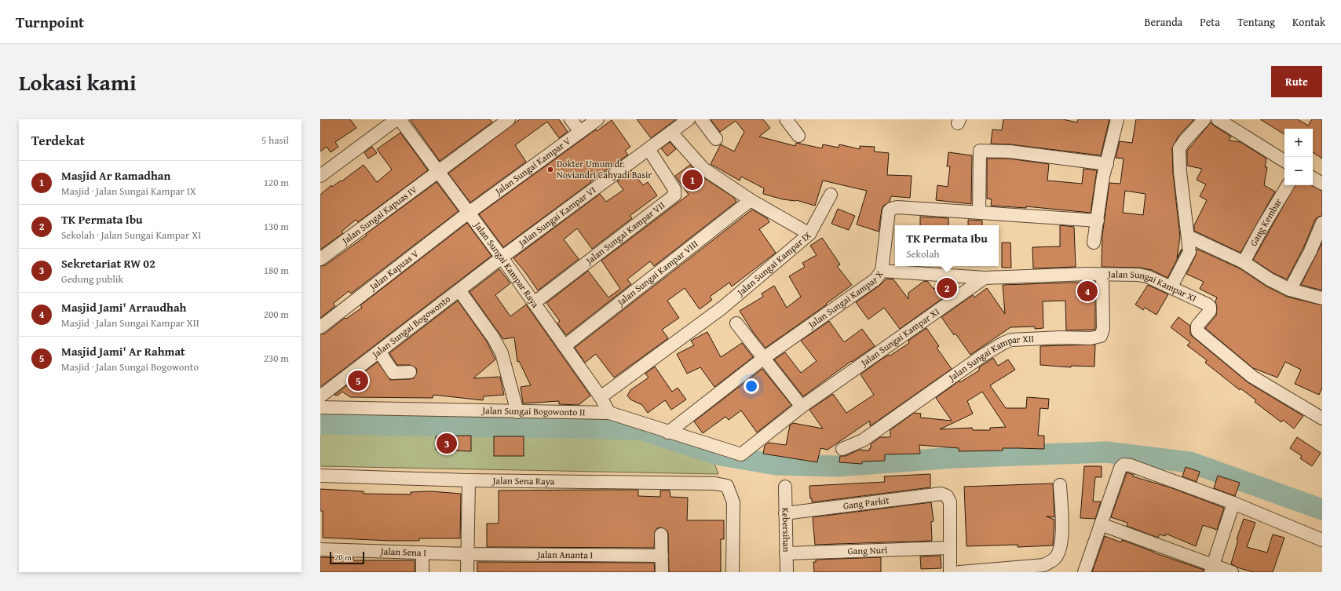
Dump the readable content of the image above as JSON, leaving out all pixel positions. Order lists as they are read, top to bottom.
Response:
{
  "streets": {
    "street": [
      "Jalan Sungai Kampar V",
      "Jalan Sungai Kapuas IV",
      "Jalan Sungai Kampar VI",
      "Gang Kembar",
      "Jalan Sungai Kampar VII",
      "Jalan Sungai Kampar IX",
      "Jalan Sungai Kampar Raya",
      "Jalan Kapuas V",
      "Jalan Sungai Kampar VIII",
      "Jalan Sungai Kampar XI",
      "Jalan Sungai Kampar X",
      "Jalan Sungai Bogowonto",
      "Jalan Sungai Kampar XII",
      "Jalan Sungai Bogowonto II",
      "Jalan Sena Raya",
      "Gang Parkit",
      "Kebersihan",
      "Jalan Sena I",
      "Gang Nuri",
      "Jalan Ananta I"
    ]
  },
  "crossings": [
    ["Jalan Sungai Kampar V", "Jalan Sungai Kampar Raya"],
    ["Jalan Sungai Kampar V", "Jalan Kapuas V"],
    ["Jalan Sungai Kapuas IV", "Jalan Sungai Kampar Raya"],
    ["Jalan Sungai Kampar VI", "Jalan Sungai Kampar VII"],
    ["Jalan Sungai Kampar VI", "Jalan Sungai Kampar IX"],
    ["Jalan Sungai Kampar VI", "Jalan Sungai Kampar Raya"],
    ["Jalan Sungai Kampar VI", "Jalan Sungai Bogowonto"],
    ["Jalan Sungai Kampar VII", "Jalan Sungai Kampar Raya"],
    ["Jalan Sungai Kampar IX", "Jalan Sungai Kampar Raya"],
    ["Jalan Sungai Kampar IX", "Jalan Sungai Kampar VIII"],
    ["Jalan Sungai Kampar Raya", "Jalan Kapuas V"],
    ["Jalan Sungai Kampar Raya", "Jalan Sungai Kampar VIII"],
    ["Jalan Sungai Kampar Raya", "Jalan Sungai Bogowonto"],
    ["Jalan Sungai Kampar Raya", "Jalan Sungai Bogowonto II"],
    ["Jalan Sungai Kampar XI", "Jalan Sungai Kampar XII"],
    ["Jalan Sungai Kampar XI", "Jalan Sungai Bogowonto II"],
    ["Jalan Sungai Kampar X", "Jalan Sungai Bogowonto II"],
    ["Gang Parkit", "Kebersihan"],
    ["Gang Parkit", "Gang Nuri"],
    ["Kebersihan", "Gang Nuri"],
    ["Jalan Sena I", "Jalan Ananta I"]
  ],
  "places": ["Dokter Umum dr. Noviandri Cahyadi Basir"],
  "scale_bar": "20 m",
  "page": {
    "header": "Turnpoint",
    "nav": [
      "Beranda",
      "Peta",
      "Tentang",
      "Kontak"
    ],
    "title": "Lokasi kami",
    "buttons": "Rute",
    "heading": ["Terdekat", "5 hasil"],
    "map_buttons": ["+", "−"],
    "list": [
      {
        "mark": "1",
        "name": "Masjid Ar Ramadhan",
        "note": "Masjid · Jalan Sungai Kampar IX",
        "value": "120 m"
      },
      {
        "mark": "2",
        "name": "TK Permata Ibu",
        "note": "Sekolah · Jalan Sungai Kampar XI",
        "value": "130 m"
      },
      {
        "mark": "3",
        "name": "Sekretariat RW 02",
        "note": "Gedung publik",
        "value": "180 m"
      },
      {
        "mark": "4",
        "name": "Masjid Jami' Arraudhah",
        "note": "Masjid · Jalan Sungai Kampar XII",
        "value": "200 m"
      },
      {
        "mark": "5",
        "name": "Masjid Jami' Ar Rahmat",
        "note": "Masjid · Jalan Sungai Bogowonto",
        "value": "230 m"
      }
    ],
    "pins": [
      "1",
      "2",
      "4",
      "5",
      "3"
    ],
    "popup": ["TK Permata Ibu", "Sekolah"],
    "scale": "20 m"
  }
}
